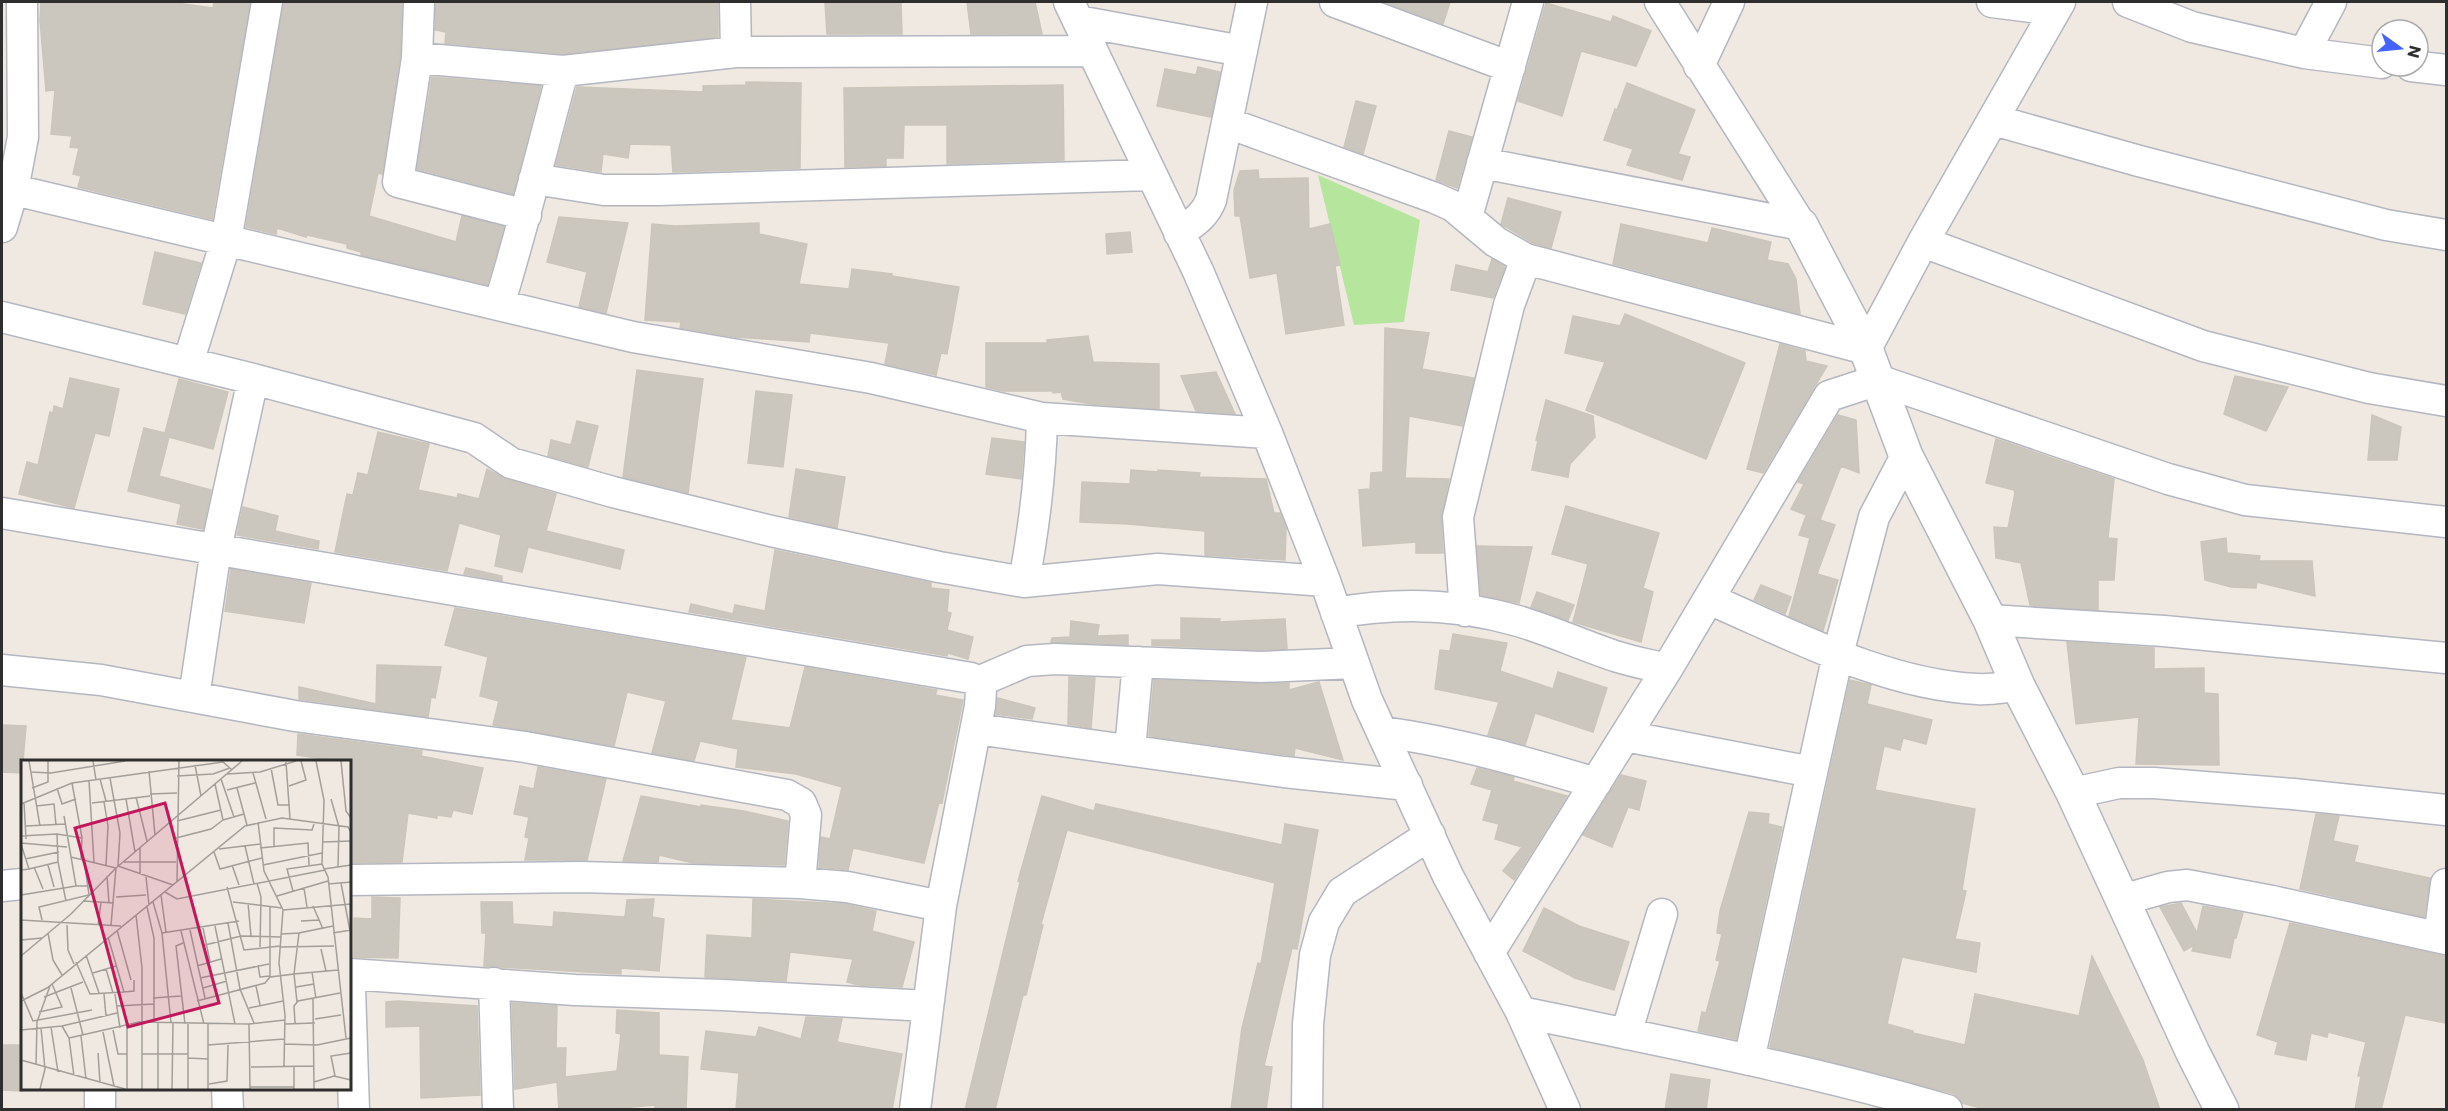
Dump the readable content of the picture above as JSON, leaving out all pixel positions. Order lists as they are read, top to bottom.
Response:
{
  "north": "right"
}
